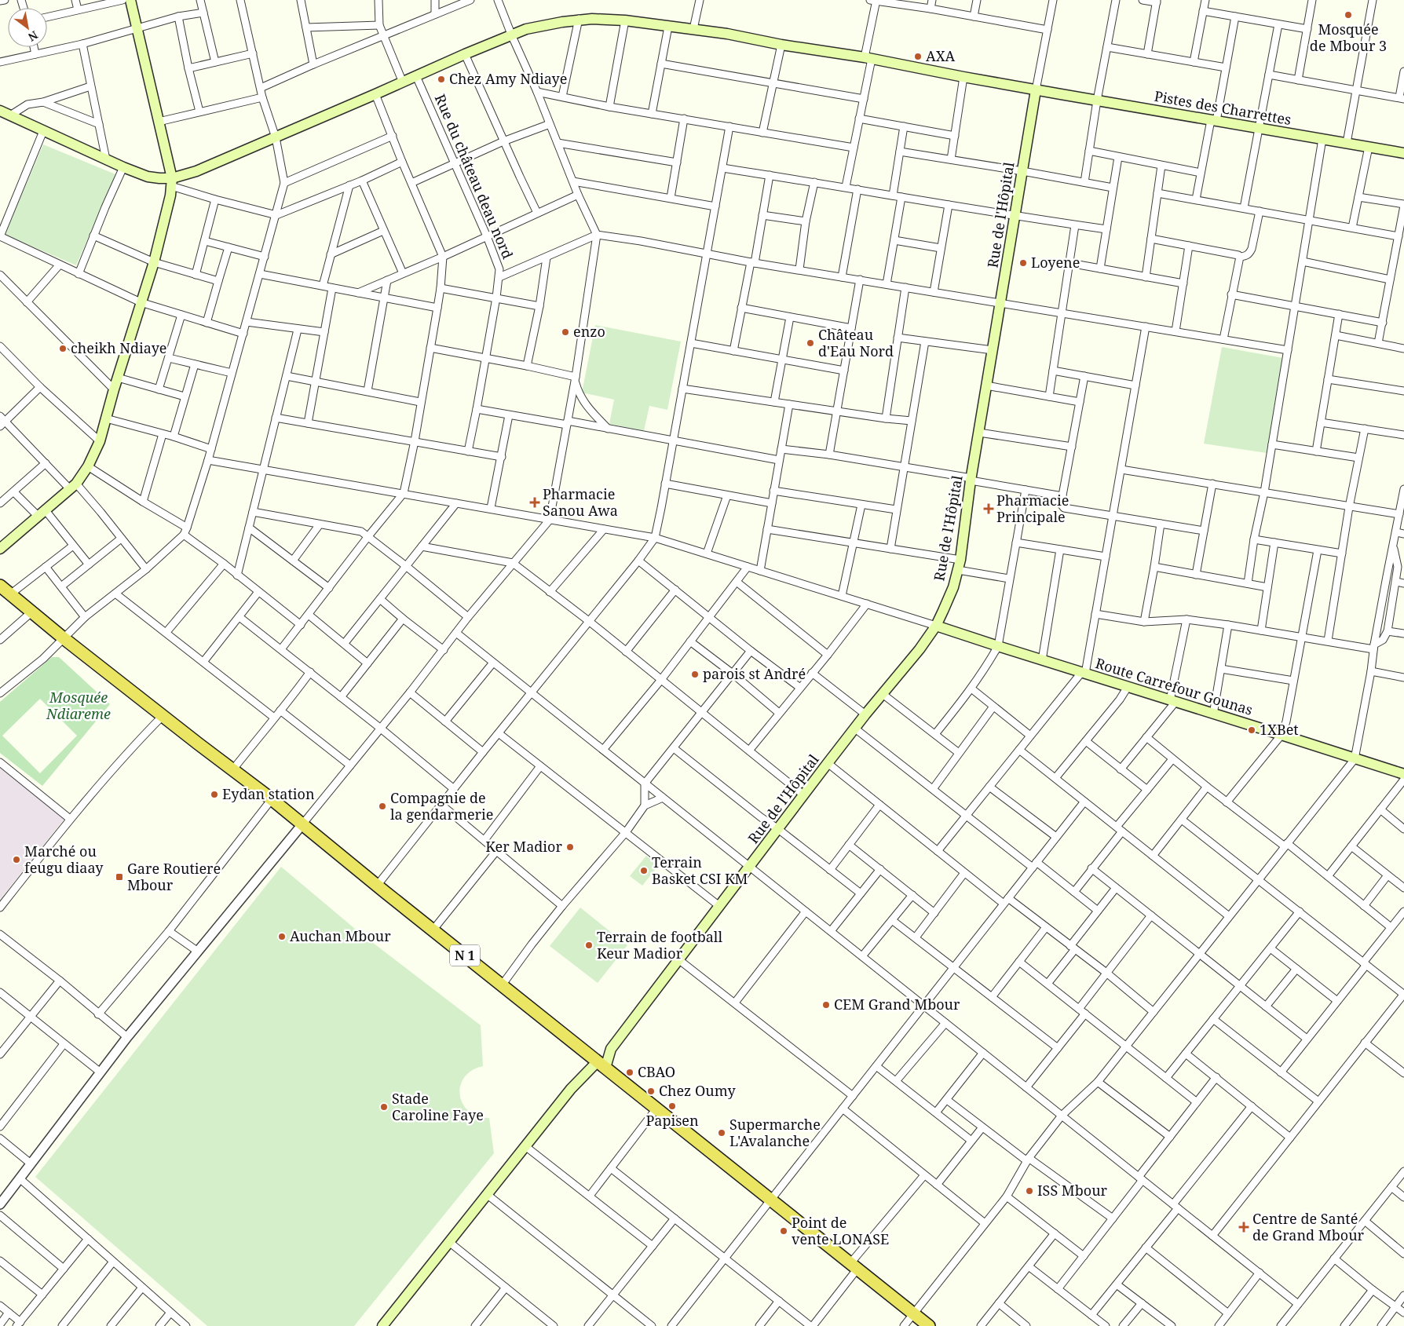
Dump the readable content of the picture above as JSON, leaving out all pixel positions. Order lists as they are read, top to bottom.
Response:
{
  "streets": {
    "highway": ["N 1"],
    "main road": ["Pistes des Charrettes", "Rue de l'Hôpital", "Route Carrefour Gounas"],
    "street": ["Rue du château deau nord"]
  },
  "crossings": [
    ["Pistes des Charrettes", "Rue du château deau nord"],
    ["Pistes des Charrettes", "Rue de l'Hôpital"],
    ["Rue de l'Hôpital", "Route Carrefour Gounas"]
  ],
  "parks": ["Mosquée Ndiareme"],
  "places": {
    "other": [
      "Mosquée de Mbour 3",
      "AXA",
      "Chez Amy Ndiaye",
      "Loyene",
      "enzo",
      "Château d'Eau Nord",
      "cheikh Ndiaye",
      "parois st André",
      "1XBet",
      "Eydan station",
      "Compagnie de la gendarmerie",
      "Ker Madior",
      "Marché ou feugu diaay",
      "Terrain Basket CSI KM",
      "Auchan Mbour",
      "Terrain de football Keur Madior",
      "CEM Grand Mbour",
      "CBAO",
      "Chez Oumy",
      "Papisen",
      "Stade Caroline Faye",
      "Supermarche L'Avalanche",
      "ISS Mbour",
      "Point de vente LONASE"
    ],
    "health": ["Pharmacie Sanou Awa", "Pharmacie Principale", "Centre de Santé de Grand Mbour"],
    "transit": ["Gare Routiere Mbour"]
  },
  "north": "bottom right"
}
